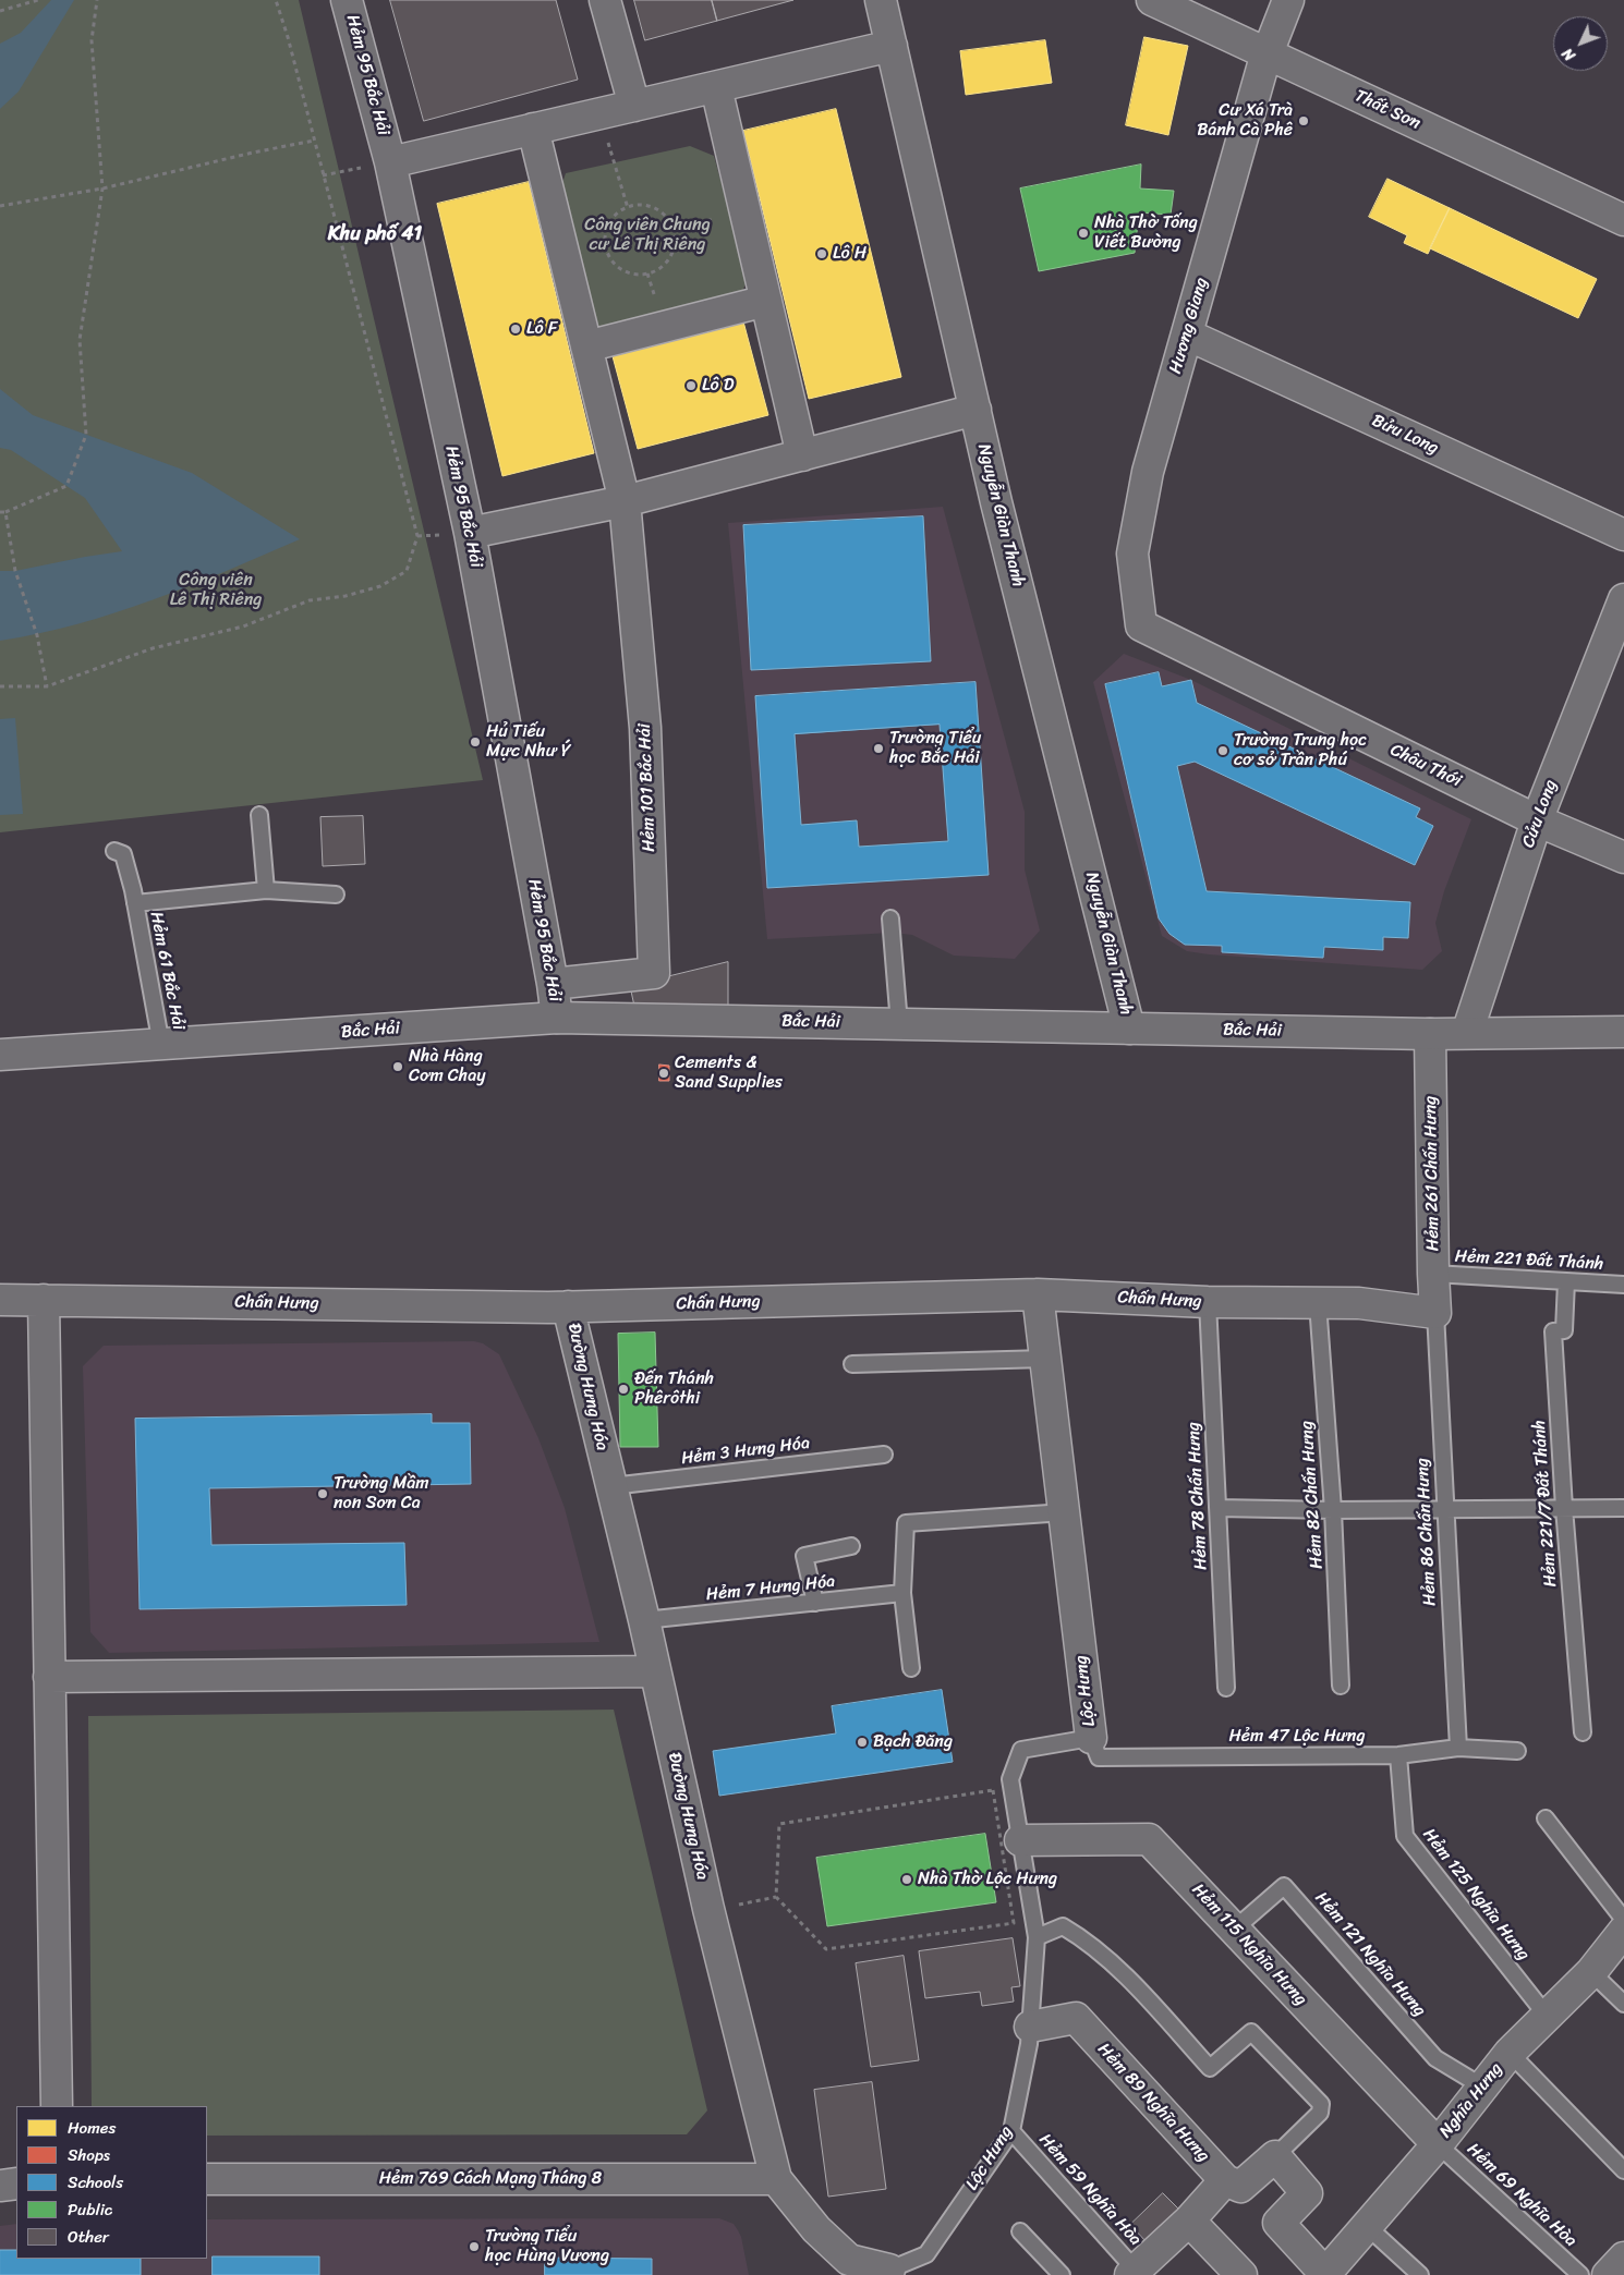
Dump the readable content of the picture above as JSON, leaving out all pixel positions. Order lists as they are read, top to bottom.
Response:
{
  "streets": {
    "street": [
      "Hẻm 95 Bắc Hải",
      "Thất Sơn",
      "Hương Giang",
      "Bửu Long",
      "Nguyễn Giàn Thanh",
      "Châu Thới",
      "Hẻm 101 Bắc Hải",
      "Cửu Long",
      "Bắc Hải",
      "Hẻm 261 Chấn Hưng",
      "Chấn Hưng",
      "Đường Hưng Hóa",
      "Lộc Hưng",
      "Hẻm 115 Nghĩa Hưng",
      "Nghĩa Hưng",
      "Hẻm 89 Nghĩa Hưng",
      "Hẻm 769 Cách Mạng Tháng 8"
    ],
    "lane": [
      "Hẻm 61 Bắc Hải",
      "Hẻm 221 Đất Thánh",
      "Hẻm 3 Hưng Hóa",
      "Hẻm 82 Chấn Hưng",
      "Hẻm 78 Chấn Hưng",
      "Hẻm 221/7 Đất Thánh",
      "Hẻm 86 Chấn Hưng",
      "Hẻm 7 Hưng Hóa",
      "Hẻm 47 Lộc Hưng",
      "Hẻm 125 Nghĩa Hưng",
      "Hẻm 121 Nghĩa Hưng",
      "Hẻm 59 Nghĩa Hòa",
      "Hẻm 69 Nghĩa Hòa"
    ]
  },
  "crossings": [
    ["Hẻm 95 Bắc Hải", "Hẻm 101 Bắc Hải"],
    ["Hẻm 95 Bắc Hải", "Bắc Hải"],
    ["Thất Sơn", "Hương Giang"],
    ["Hương Giang", "Bửu Long"],
    ["Hương Giang", "Châu Thới"],
    ["Nguyễn Giàn Thanh", "Bắc Hải"],
    ["Châu Thới", "Cửu Long"],
    ["Cửu Long", "Bắc Hải"],
    ["Hẻm 61 Bắc Hải", "Bắc Hải"],
    ["Bắc Hải", "Hẻm 261 Chấn Hưng"],
    ["Hẻm 261 Chấn Hưng", "Hẻm 221 Đất Thánh"],
    ["Hẻm 261 Chấn Hưng", "Chấn Hưng"],
    ["Hẻm 261 Chấn Hưng", "Hẻm 86 Chấn Hưng"],
    ["Hẻm 221 Đất Thánh", "Hẻm 221/7 Đất Thánh"],
    ["Chấn Hưng", "Đường Hưng Hóa"],
    ["Chấn Hưng", "Hẻm 82 Chấn Hưng"],
    ["Chấn Hưng", "Hẻm 78 Chấn Hưng"],
    ["Chấn Hưng", "Hẻm 86 Chấn Hưng"],
    ["Chấn Hưng", "Lộc Hưng"],
    ["Đường Hưng Hóa", "Hẻm 3 Hưng Hóa"],
    ["Đường Hưng Hóa", "Hẻm 7 Hưng Hóa"],
    ["Đường Hưng Hóa", "Lộc Hưng"],
    ["Đường Hưng Hóa", "Hẻm 769 Cách Mạng Tháng 8"],
    ["Hẻm 86 Chấn Hưng", "Hẻm 47 Lộc Hưng"],
    ["Lộc Hưng", "Hẻm 47 Lộc Hưng"],
    ["Lộc Hưng", "Hẻm 115 Nghĩa Hưng"],
    ["Lộc Hưng", "Hẻm 89 Nghĩa Hưng"],
    ["Lộc Hưng", "Hẻm 59 Nghĩa Hòa"],
    ["Hẻm 47 Lộc Hưng", "Hẻm 125 Nghĩa Hưng"],
    ["Hẻm 125 Nghĩa Hưng", "Nghĩa Hưng"],
    ["Hẻm 115 Nghĩa Hưng", "Hẻm 121 Nghĩa Hưng"],
    ["Hẻm 115 Nghĩa Hưng", "Nghĩa Hưng"],
    ["Hẻm 115 Nghĩa Hưng", "Hẻm 69 Nghĩa Hòa"],
    ["Hẻm 121 Nghĩa Hưng", "Nghĩa Hưng"],
    ["Nghĩa Hưng", "Hẻm 69 Nghĩa Hòa"]
  ],
  "districts": ["Khu phố 41"],
  "parks": ["Công viên Chung cư Lê Thị Riêng", "Công viên Lê Thị Riêng"],
  "places": [
    "Cư Xá Trà Bánh Cà Phê",
    "Nhà Thờ Tống Viết Bường",
    "Lô H",
    "Lô F",
    "Lô D",
    "Hủ Tiếu Mực Như Ý",
    "Trường Tiểu học Bắc Hải",
    "Trường Trung học cơ sở Trần Phú",
    "Nhà Hàng Cơm Chay",
    "Cements & Sand Supplies",
    "Đến Thánh Phêrôthi",
    "Trường Mầm non Sơn Ca",
    "Bạch Đăng",
    "Nhà Thờ Lộc Hưng",
    "Trường Tiểu học Hùng Vương"
  ],
  "legend": [
    "Homes",
    "Shops",
    "Schools",
    "Public",
    "Other"
  ],
  "north": "bottom left"
}
